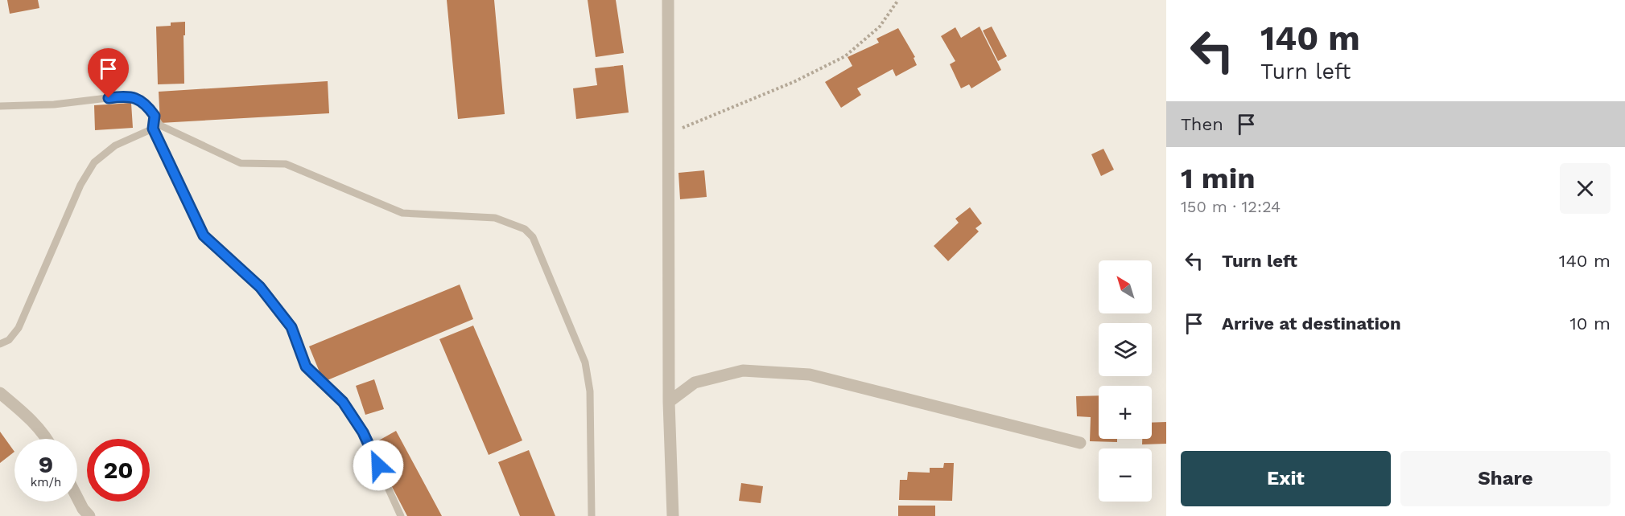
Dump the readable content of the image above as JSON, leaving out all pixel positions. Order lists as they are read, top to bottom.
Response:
{
  "north": "top left",
  "page": {
    "turn": ["140 m", "Turn left"],
    "then": "Then",
    "heading": ["1 min", "150 m · 12:24"],
    "list": [
      {
        "name": "Turn left",
        "value": "140 m"
      },
      {
        "name": "Arrive at destination",
        "value": "10 m"
      }
    ],
    "map_buttons": ["+", "−"],
    "speed": "9 km/h",
    "limit": "20",
    "buttons": ["Exit", "Share"]
  }
}
